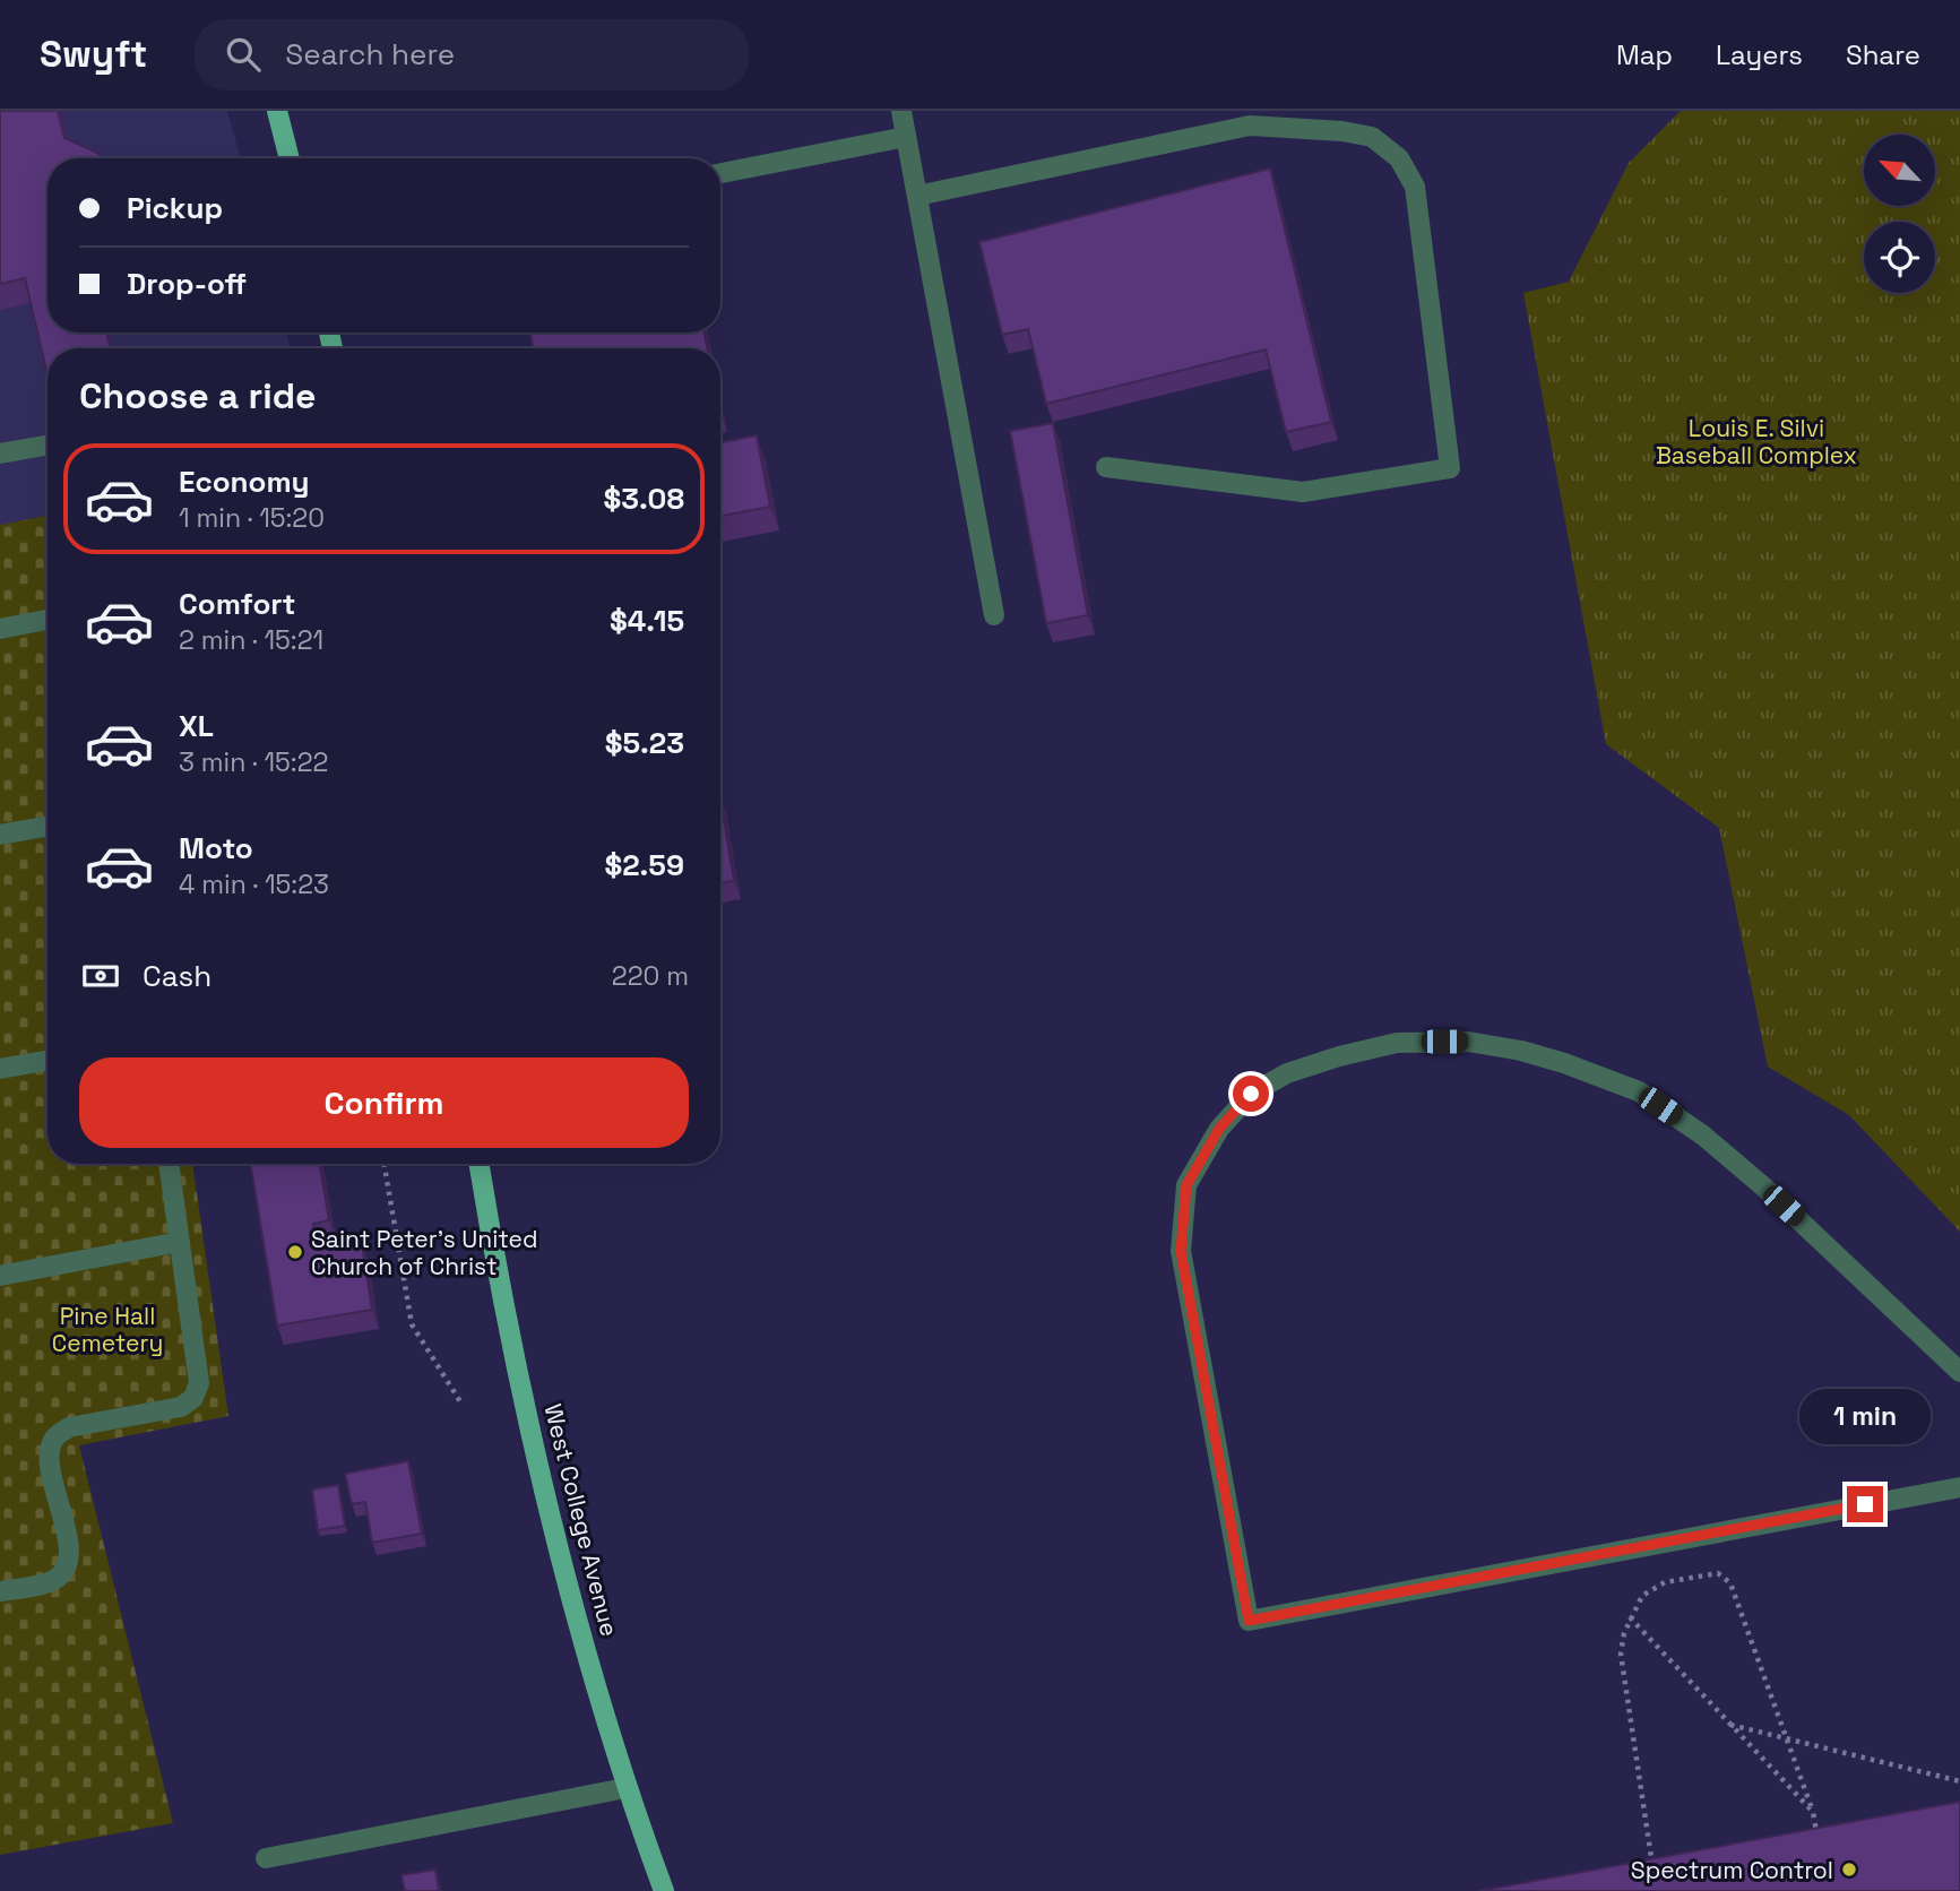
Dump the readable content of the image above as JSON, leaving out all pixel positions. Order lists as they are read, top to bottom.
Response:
{
  "streets": {
    "main road": ["West College Avenue"]
  },
  "parks": ["Louis E. Silvi Baseball Complex", "Pine Hall Cemetery"],
  "places": ["Saint Peter's United Church of Christ", "Spectrum Control"],
  "north": "top left",
  "page": {
    "header": "Swyft",
    "search": "Search here",
    "nav": ["Map", "Layers", "Share"],
    "banner": ["Pickup", "Drop-off"],
    "heading": "Choose a ride",
    "list": [
      {
        "name": "Economy",
        "note": "1 min · 15:20",
        "value": "$3.08"
      },
      {
        "name": "Comfort",
        "note": "2 min · 15:21",
        "value": "$4.15"
      },
      {
        "name": "XL",
        "note": "3 min · 15:22",
        "value": "$5.23"
      },
      {
        "name": "Moto",
        "note": "4 min · 15:23",
        "value": "$2.59"
      }
    ],
    "pay": ["Cash", "220 m"],
    "buttons": "Confirm",
    "bubble": "1 min"
  }
}
